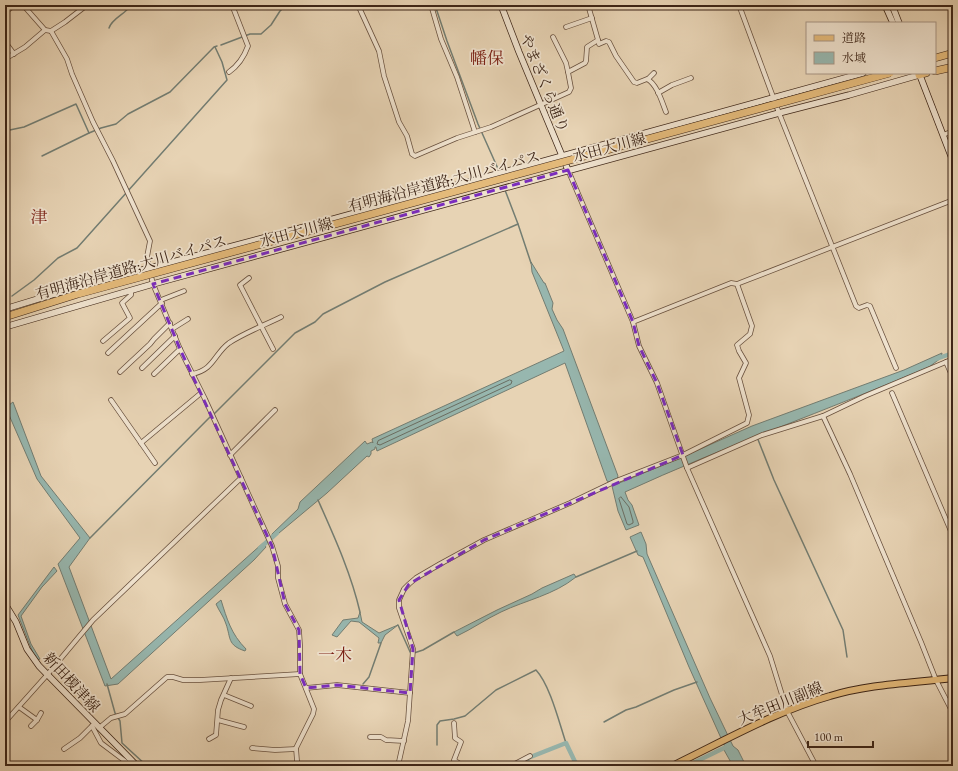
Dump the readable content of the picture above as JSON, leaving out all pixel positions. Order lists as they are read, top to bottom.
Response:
{
  "streets": {
    "highway": ["有明海沿岸道路;大川バイパス"],
    "main road": [
      "やまざくら通り",
      "水田大川線",
      "新田榎津線",
      "大牟田川副線"
    ]
  },
  "crossings": [
    ["やまざくら通り", "水田大川線"]
  ],
  "districts": ["幡保", "津", "一木"],
  "legend": ["道路", "水域"],
  "scale_bar": "100 m"
}
